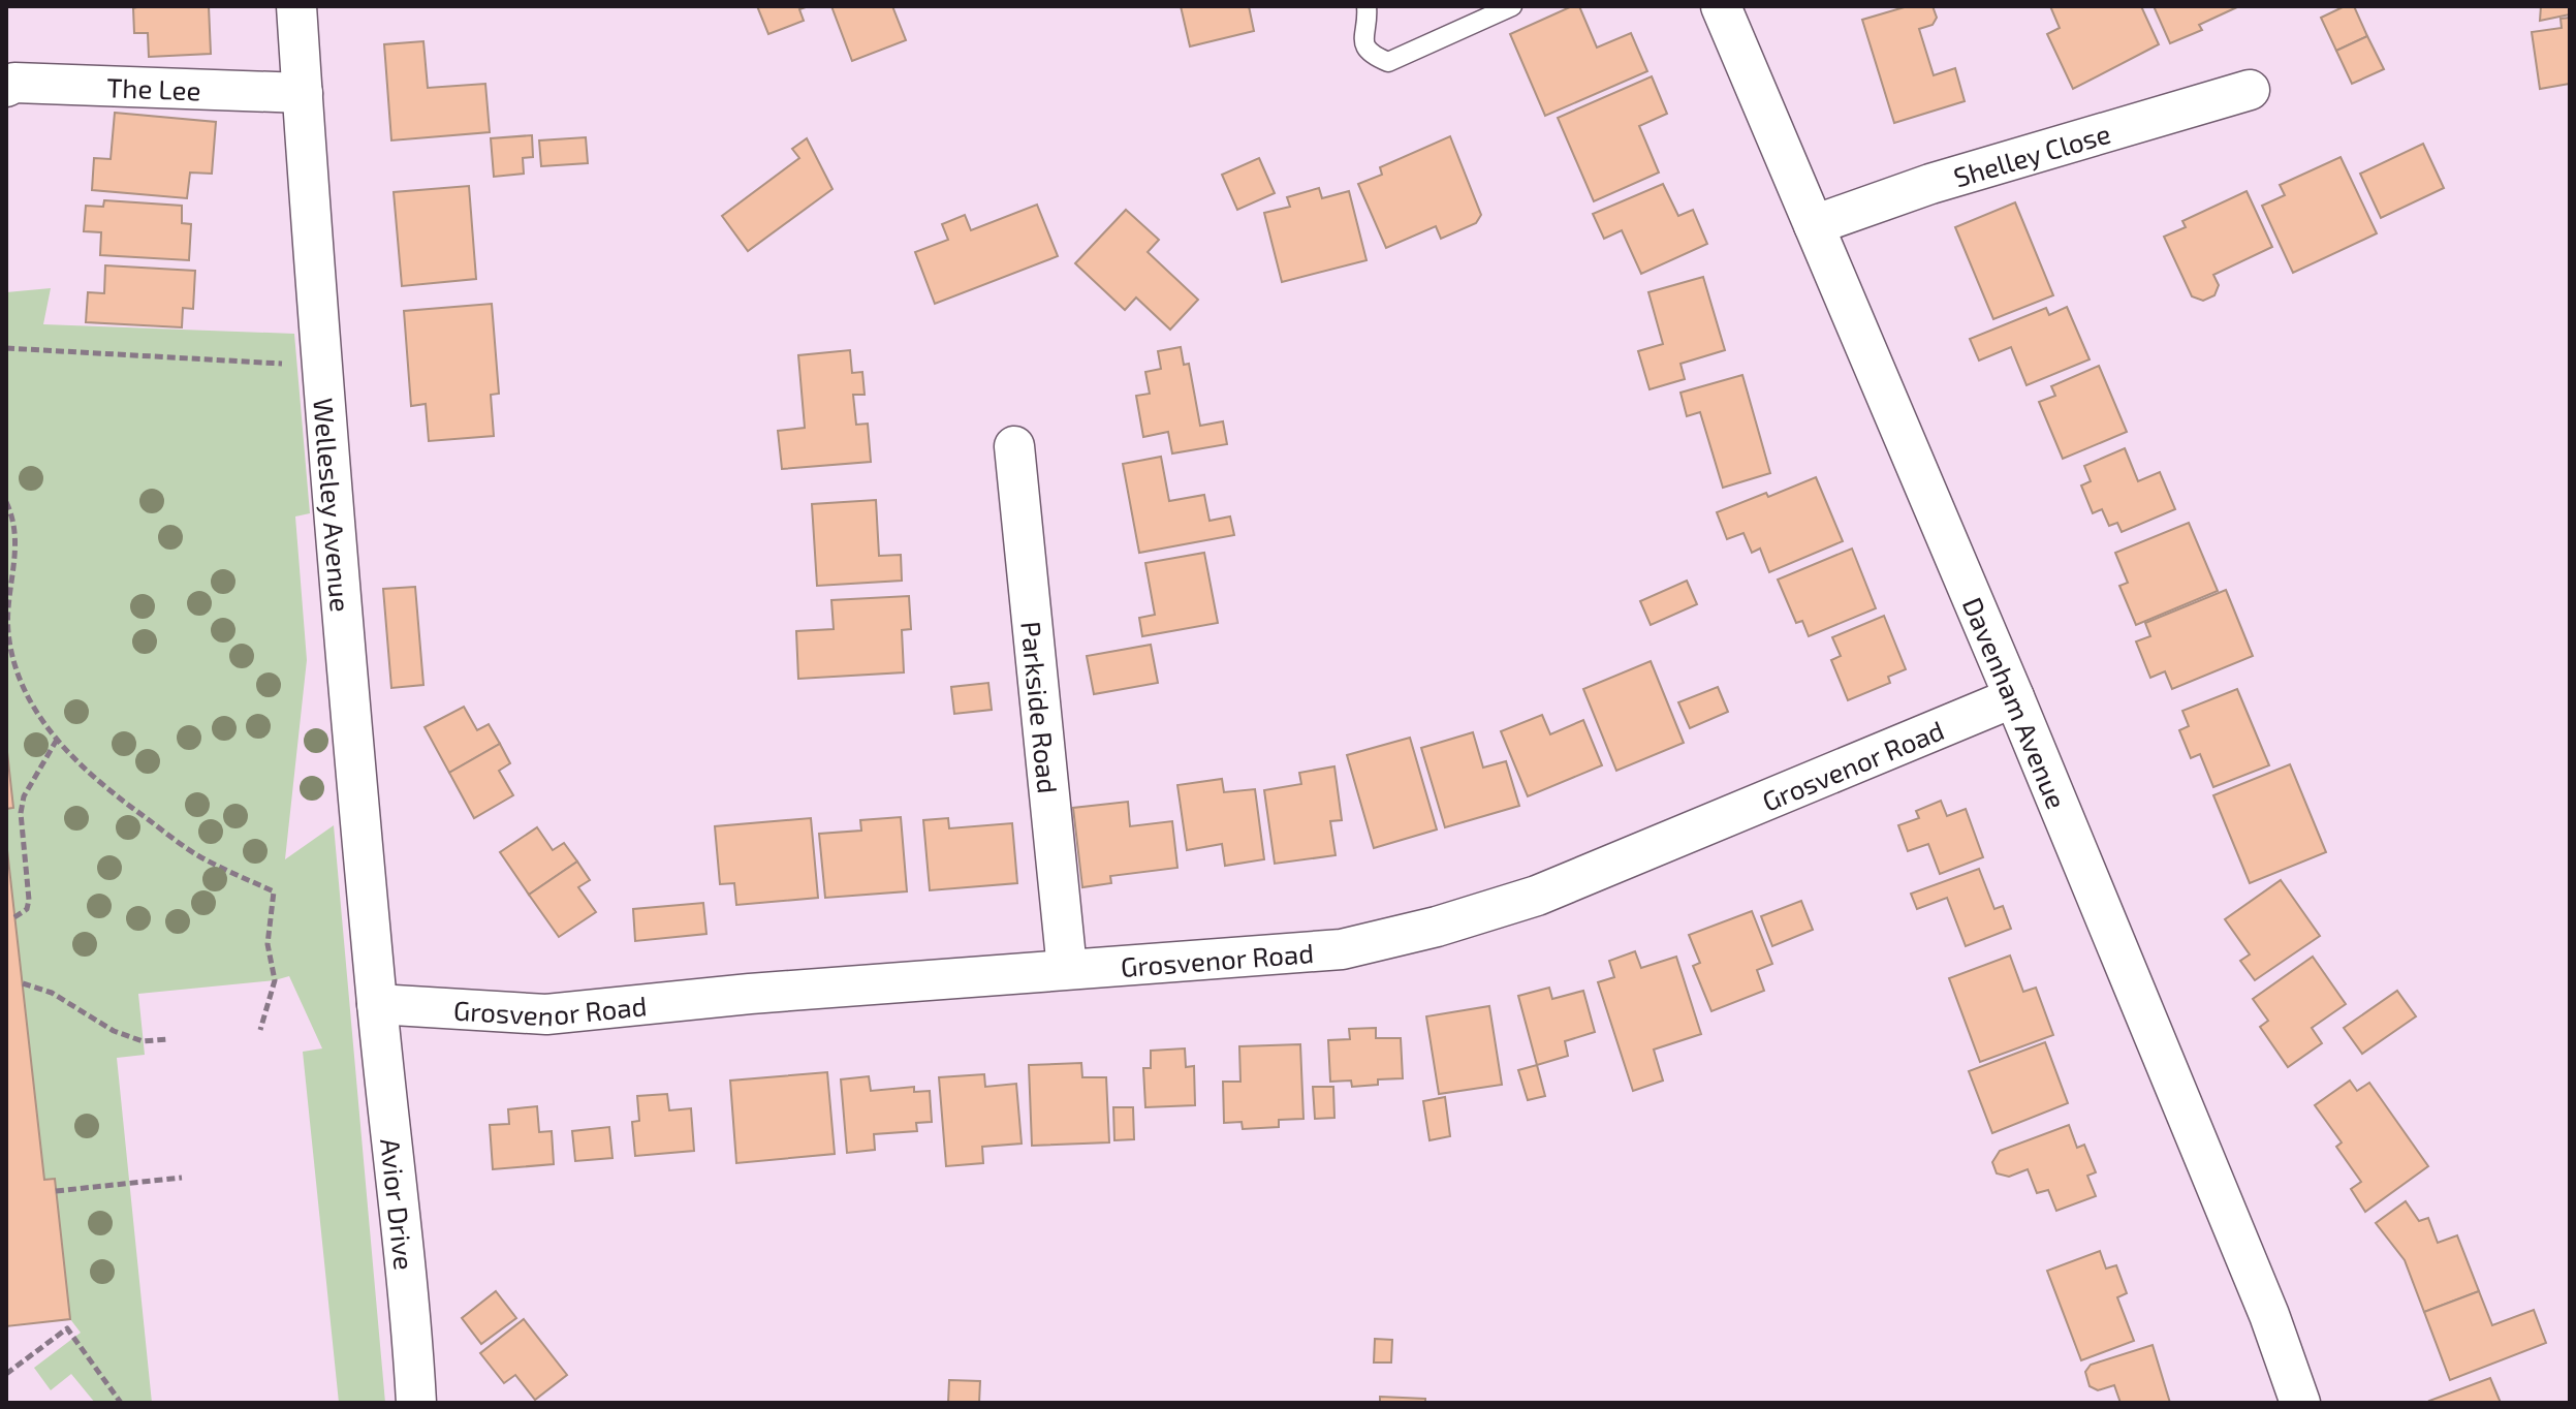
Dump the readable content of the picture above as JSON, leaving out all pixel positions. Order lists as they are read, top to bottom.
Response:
{
  "streets": {
    "street": [
      "The Lee",
      "Shelley Close",
      "Wellesley Avenue",
      "Davenham Avenue",
      "Parkside Road",
      "Grosvenor Road",
      "Avior Drive"
    ]
  },
  "crossings": [
    ["The Lee", "Wellesley Avenue"],
    ["Shelley Close", "Davenham Avenue"],
    ["Wellesley Avenue", "Grosvenor Road"],
    ["Wellesley Avenue", "Avior Drive"],
    ["Davenham Avenue", "Grosvenor Road"],
    ["Parkside Road", "Grosvenor Road"],
    ["Grosvenor Road", "Avior Drive"]
  ]
}
